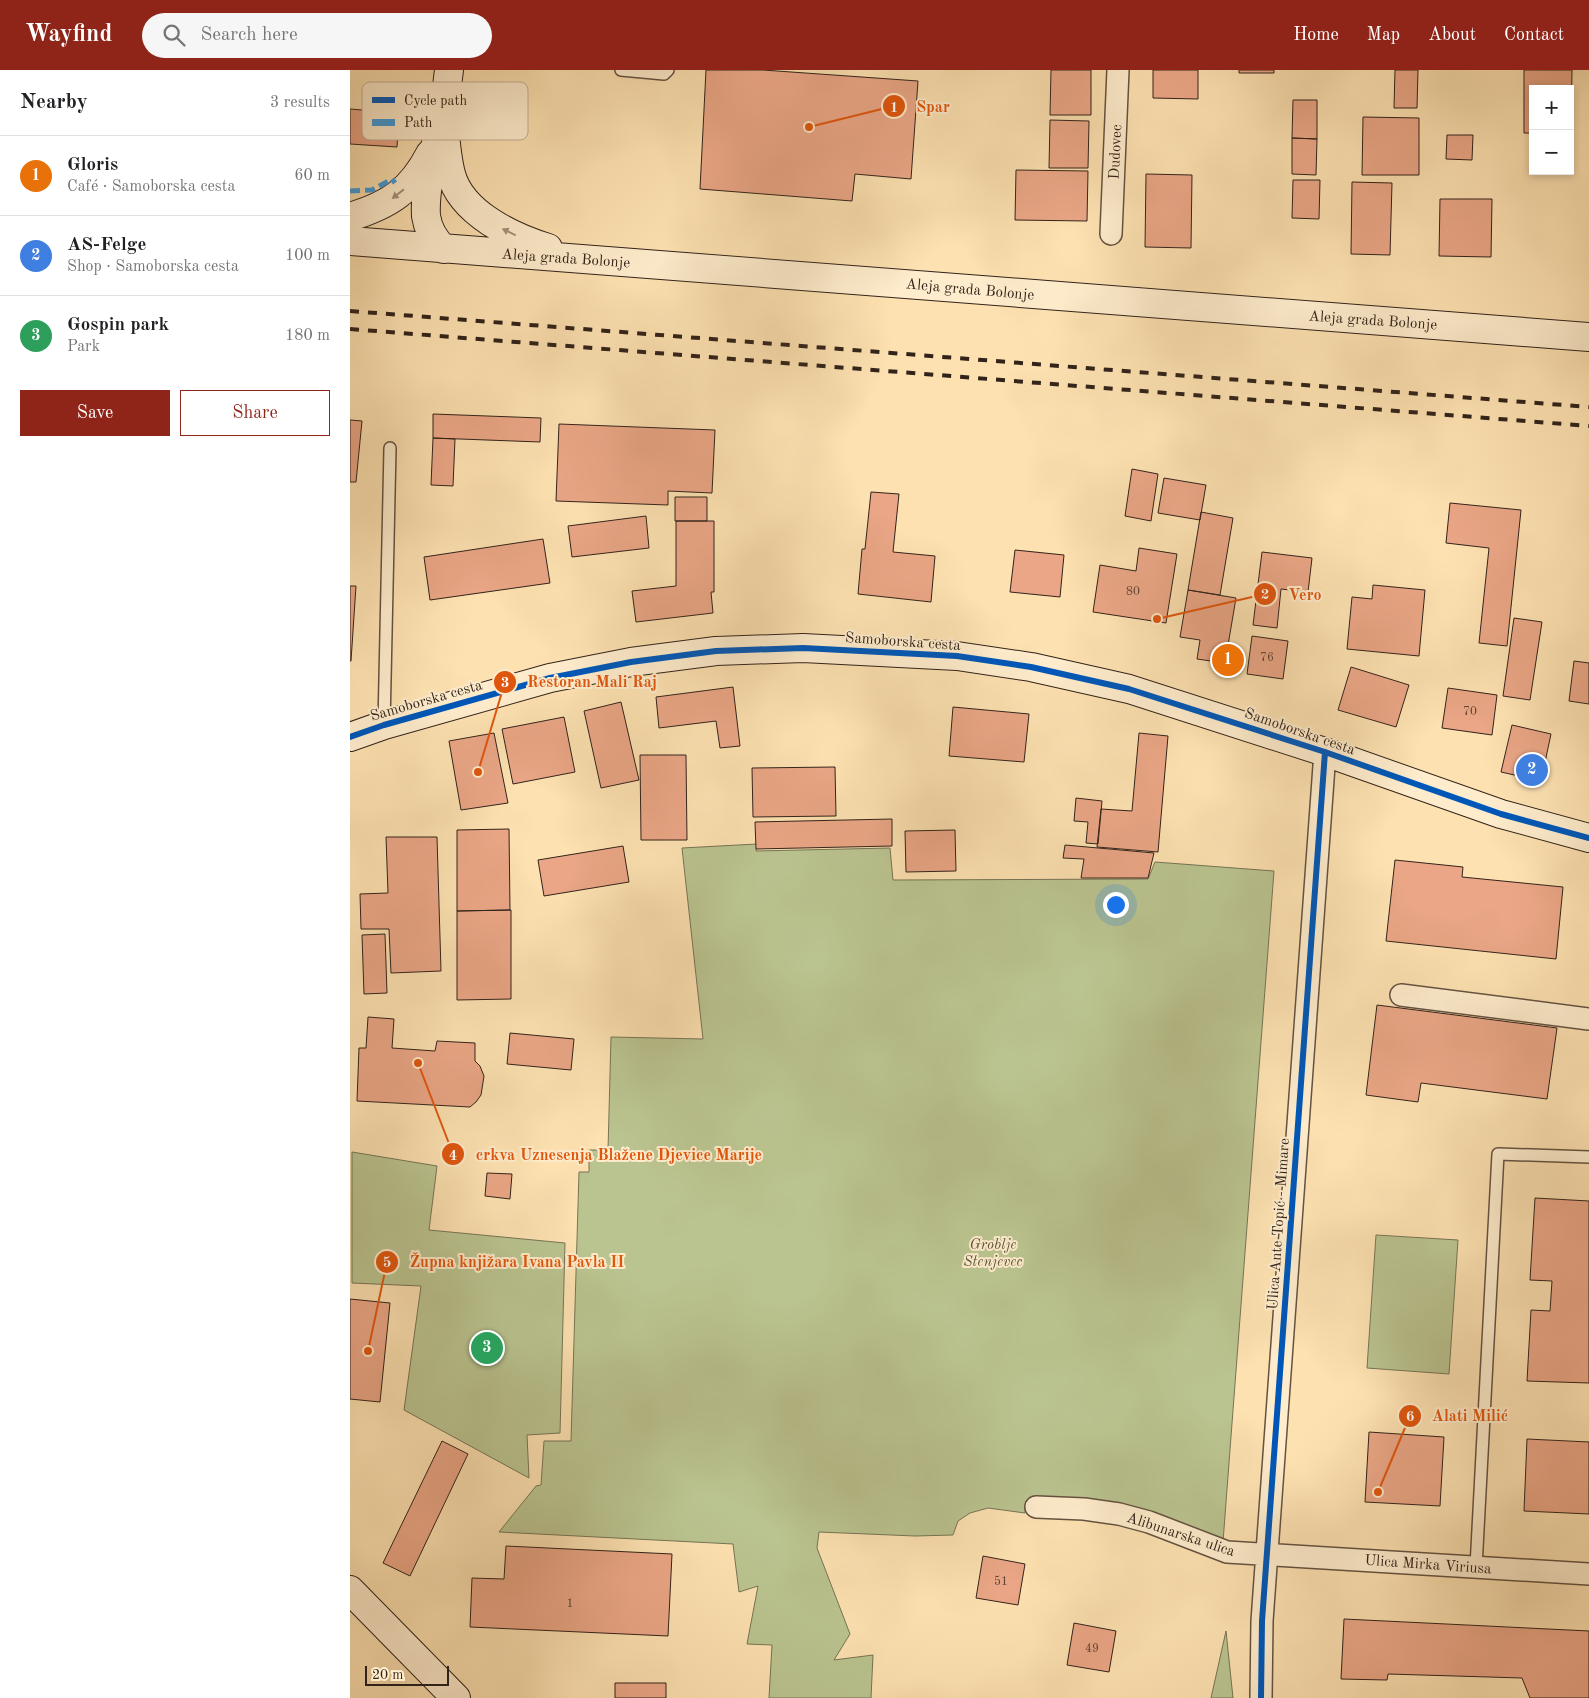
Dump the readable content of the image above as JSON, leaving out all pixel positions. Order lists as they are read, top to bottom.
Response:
{
  "streets": {
    "street": [
      "Dudovec",
      "Aleja grada Bolonje",
      "Samoborska cesta",
      "Ulica Ante Topić - Mimare",
      "Alibunarska ulica",
      "Ulica Mirka Viriusa"
    ]
  },
  "crossings": [
    ["Samoborska cesta", "Ulica Ante Topić - Mimare"],
    ["Ulica Ante Topić - Mimare", "Alibunarska ulica"],
    ["Ulica Ante Topić - Mimare", "Ulica Mirka Viriusa"],
    ["Alibunarska ulica", "Ulica Mirka Viriusa"]
  ],
  "parks": ["Groblje Stenjevec"],
  "places": [
    "Spar",
    "Vero",
    "Restoran Mali Raj",
    "crkva Uznesenja Blažene Djevice Marije",
    "Župna knjižara Ivana Pavla II",
    "Alati Milić"
  ],
  "house_numbers": [
    "80",
    "76",
    "70",
    "51",
    "1",
    "49"
  ],
  "legend": ["Cycle path", "Path"],
  "scale_bar": "20 m",
  "page": {
    "header": "Wayfind",
    "search": "Search here",
    "nav": [
      "Home",
      "Map",
      "About",
      "Contact"
    ],
    "heading": ["Nearby", "3 results"],
    "map_buttons": ["+", "−"],
    "list": [
      {
        "mark": "1",
        "name": "Gloris",
        "note": "Café · Samoborska cesta",
        "value": "60 m"
      },
      {
        "mark": "2",
        "name": "AS-Felge",
        "note": "Shop · Samoborska cesta",
        "value": "100 m"
      },
      {
        "mark": "3",
        "name": "Gospin park",
        "note": "Park",
        "value": "180 m"
      }
    ],
    "buttons": ["Save", "Share"],
    "pins": ["1", "2", "3"],
    "scale": "20 m"
  }
}
